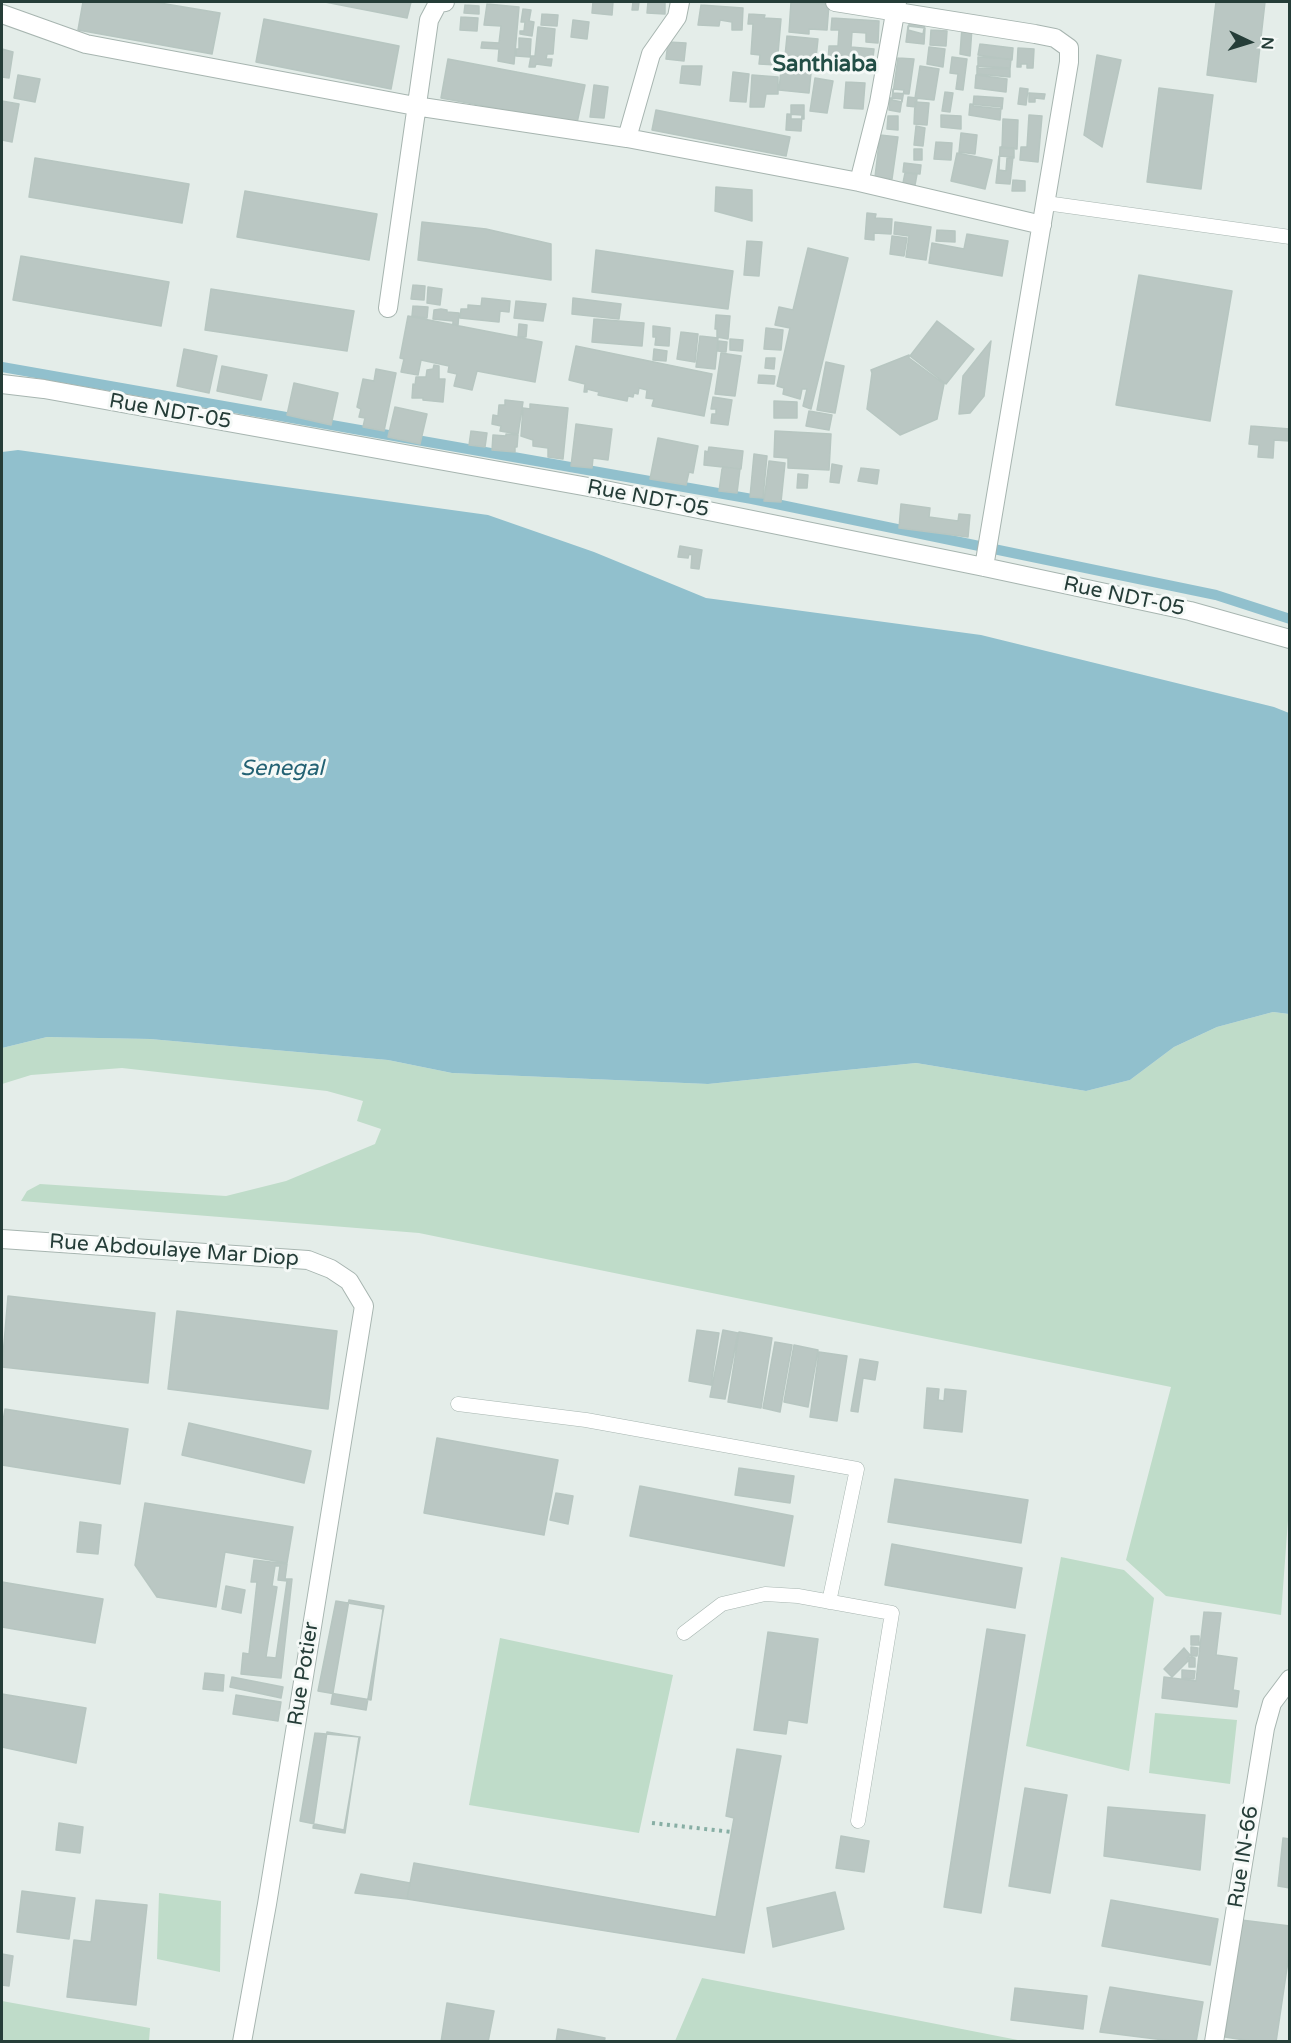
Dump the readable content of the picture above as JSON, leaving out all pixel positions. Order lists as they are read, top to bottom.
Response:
{
  "streets": {
    "street": [
      "Rue NDT-05",
      "Rue Abdoulaye Mar Diop",
      "Rue Potier",
      "Rue IN-66"
    ]
  },
  "crossings": [
    ["Rue Abdoulaye Mar Diop", "Rue Potier"]
  ],
  "districts": ["Santhiaba"],
  "water": ["Senegal"],
  "north": "right"
}
